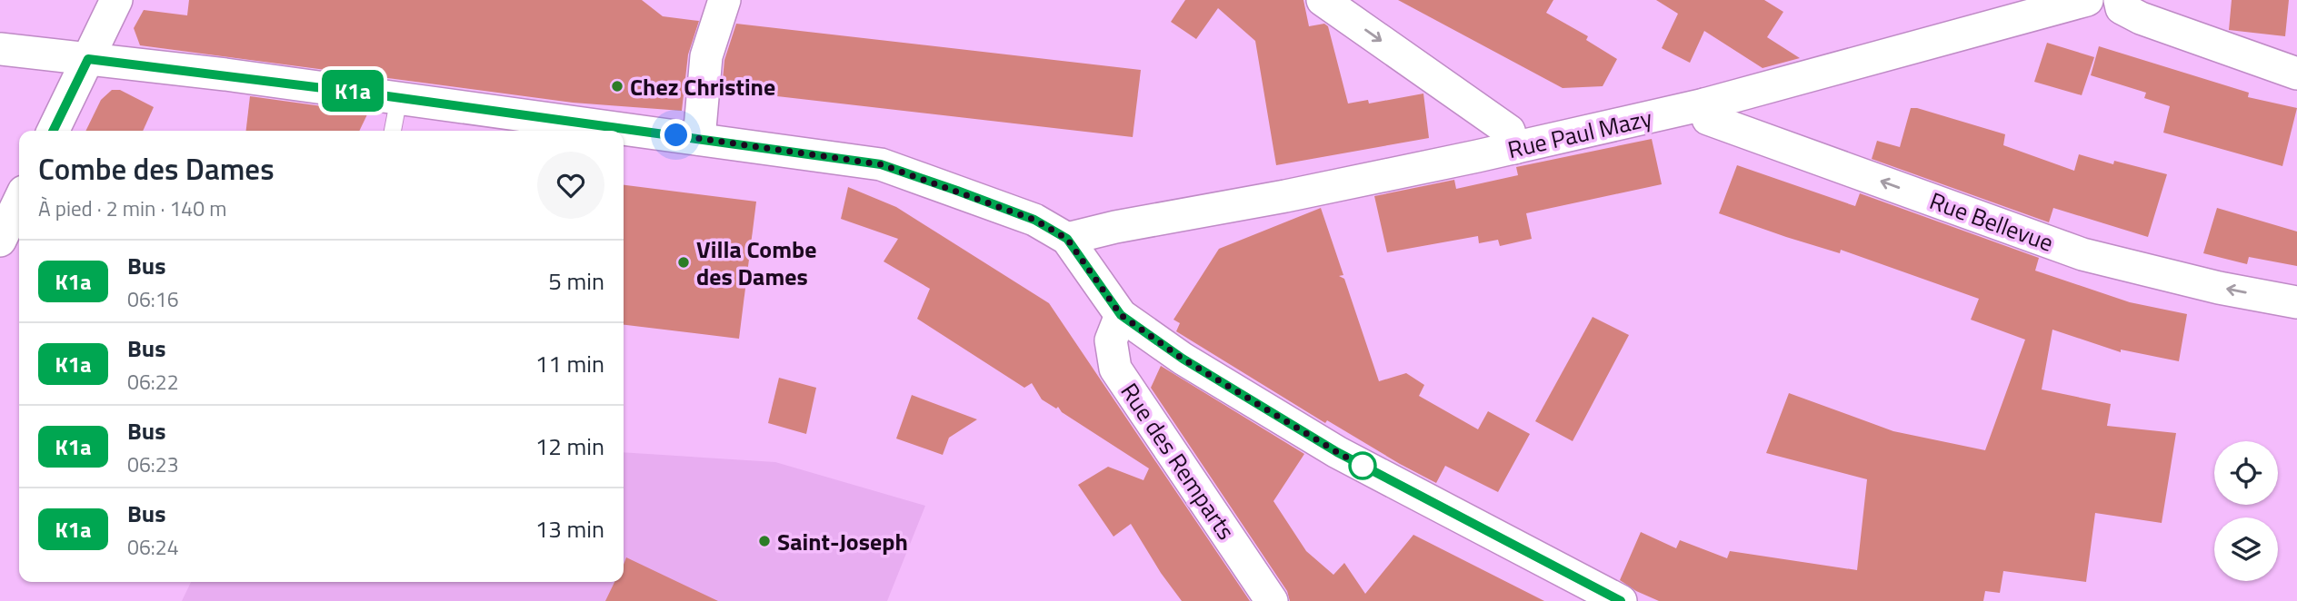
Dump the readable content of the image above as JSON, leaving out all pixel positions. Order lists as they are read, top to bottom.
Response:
{
  "streets": {
    "street": ["Rue Paul Mazy", "Rue Bellevue", "Rue des Remparts"]
  },
  "crossings": [
    ["Rue Paul Mazy", "Rue Bellevue"]
  ],
  "places": ["Chez Christine", "Villa Combe des Dames", "Saint-Joseph"],
  "lines": ["bus line K1a"],
  "page": {
    "on_map": "K1a",
    "heading": ["Combe des Dames", "À pied · 2 min · 140 m"],
    "list": [
      {
        "mark": "K1a",
        "name": "Bus",
        "note": "06:16",
        "value": "5 min"
      },
      {
        "mark": "K1a",
        "name": "Bus",
        "note": "06:22",
        "value": "11 min"
      },
      {
        "mark": "K1a",
        "name": "Bus",
        "note": "06:23",
        "value": "12 min"
      },
      {
        "mark": "K1a",
        "name": "Bus",
        "note": "06:24",
        "value": "13 min"
      }
    ]
  }
}
